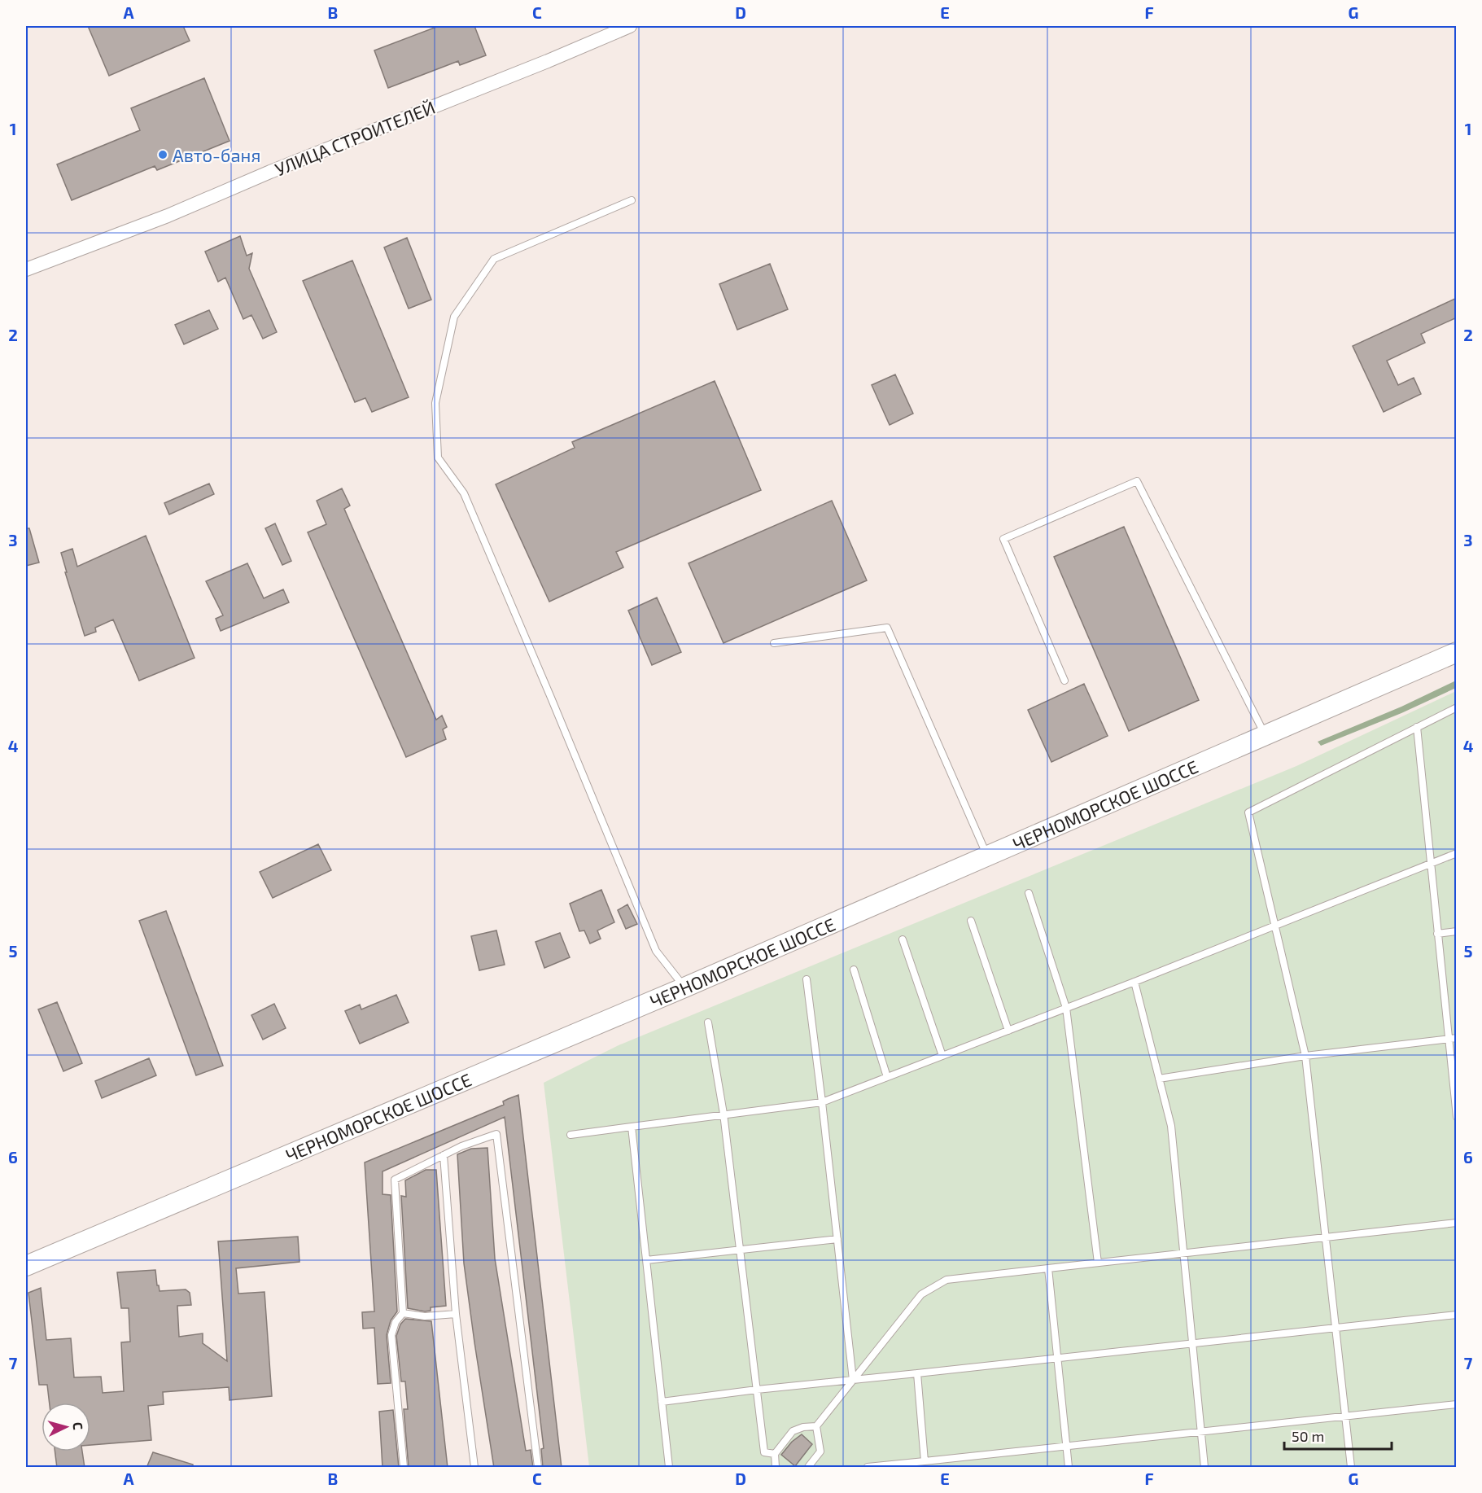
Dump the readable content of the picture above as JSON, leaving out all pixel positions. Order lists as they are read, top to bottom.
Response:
{
  "streets": {
    "main road": ["ЧЕРНОМОРСКОЕ ШОССЕ"],
    "street": ["УЛИЦА СТРОИТЕЛЕЙ"]
  },
  "places": ["Авто-баня"],
  "scale_bar": "50 m",
  "north": "right",
  "grid": {
    "columns": [
      "A",
      "B",
      "C",
      "D",
      "E",
      "F",
      "G"
    ],
    "rows": [
      "1",
      "2",
      "3",
      "4",
      "5",
      "6",
      "7"
    ]
  }
}
